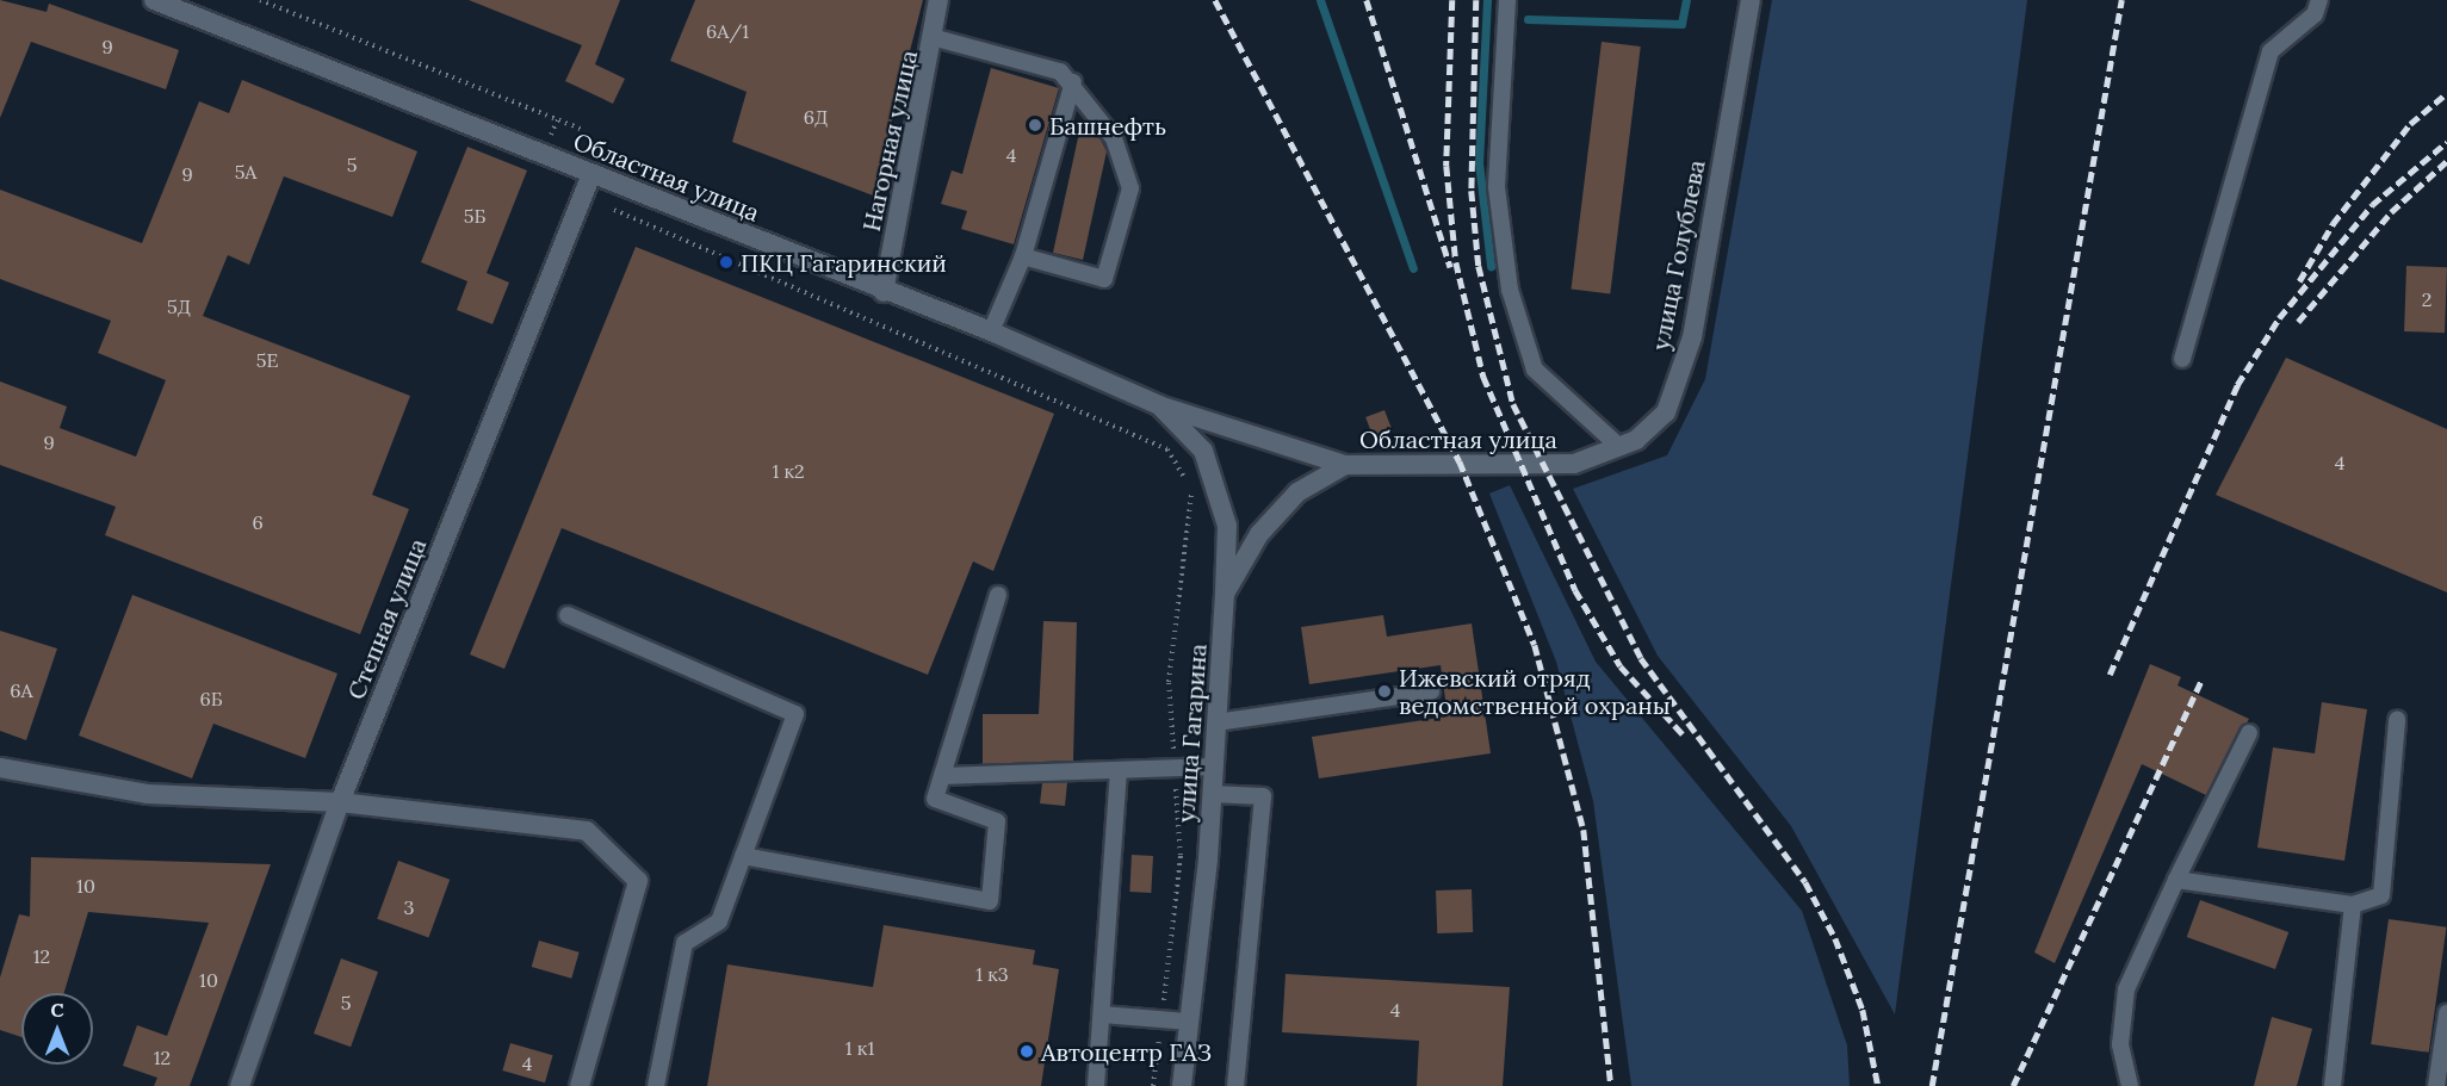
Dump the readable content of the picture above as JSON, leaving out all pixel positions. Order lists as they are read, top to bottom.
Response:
{
  "streets": {
    "street": [
      "Нагорная улица",
      "Областная улица",
      "улица Голублева",
      "Степная улица",
      "улица Гагарина"
    ]
  },
  "crossings": [
    ["Нагорная улица", "Областная улица"],
    ["Областная улица", "улица Голублева"],
    ["Областная улица", "Степная улица"],
    ["Областная улица", "улица Гагарина"]
  ],
  "places": [
    "Башнефть",
    "ПКЦ Гагаринский",
    "Ижевский отряд ведомственной охраны",
    "Автоцентр ГАЗ"
  ],
  "house_numbers": [
    "6А/1",
    "9",
    "6Д",
    "4",
    "5",
    "5А",
    "9",
    "5Б",
    "2",
    "5Д",
    "5Е",
    "9",
    "4",
    "1 к2",
    "6",
    "6А",
    "6Б",
    "10",
    "3",
    "12",
    "1 к3",
    "10",
    "5",
    "4",
    "1 к1",
    "12",
    "4"
  ],
  "north": "top"
}
